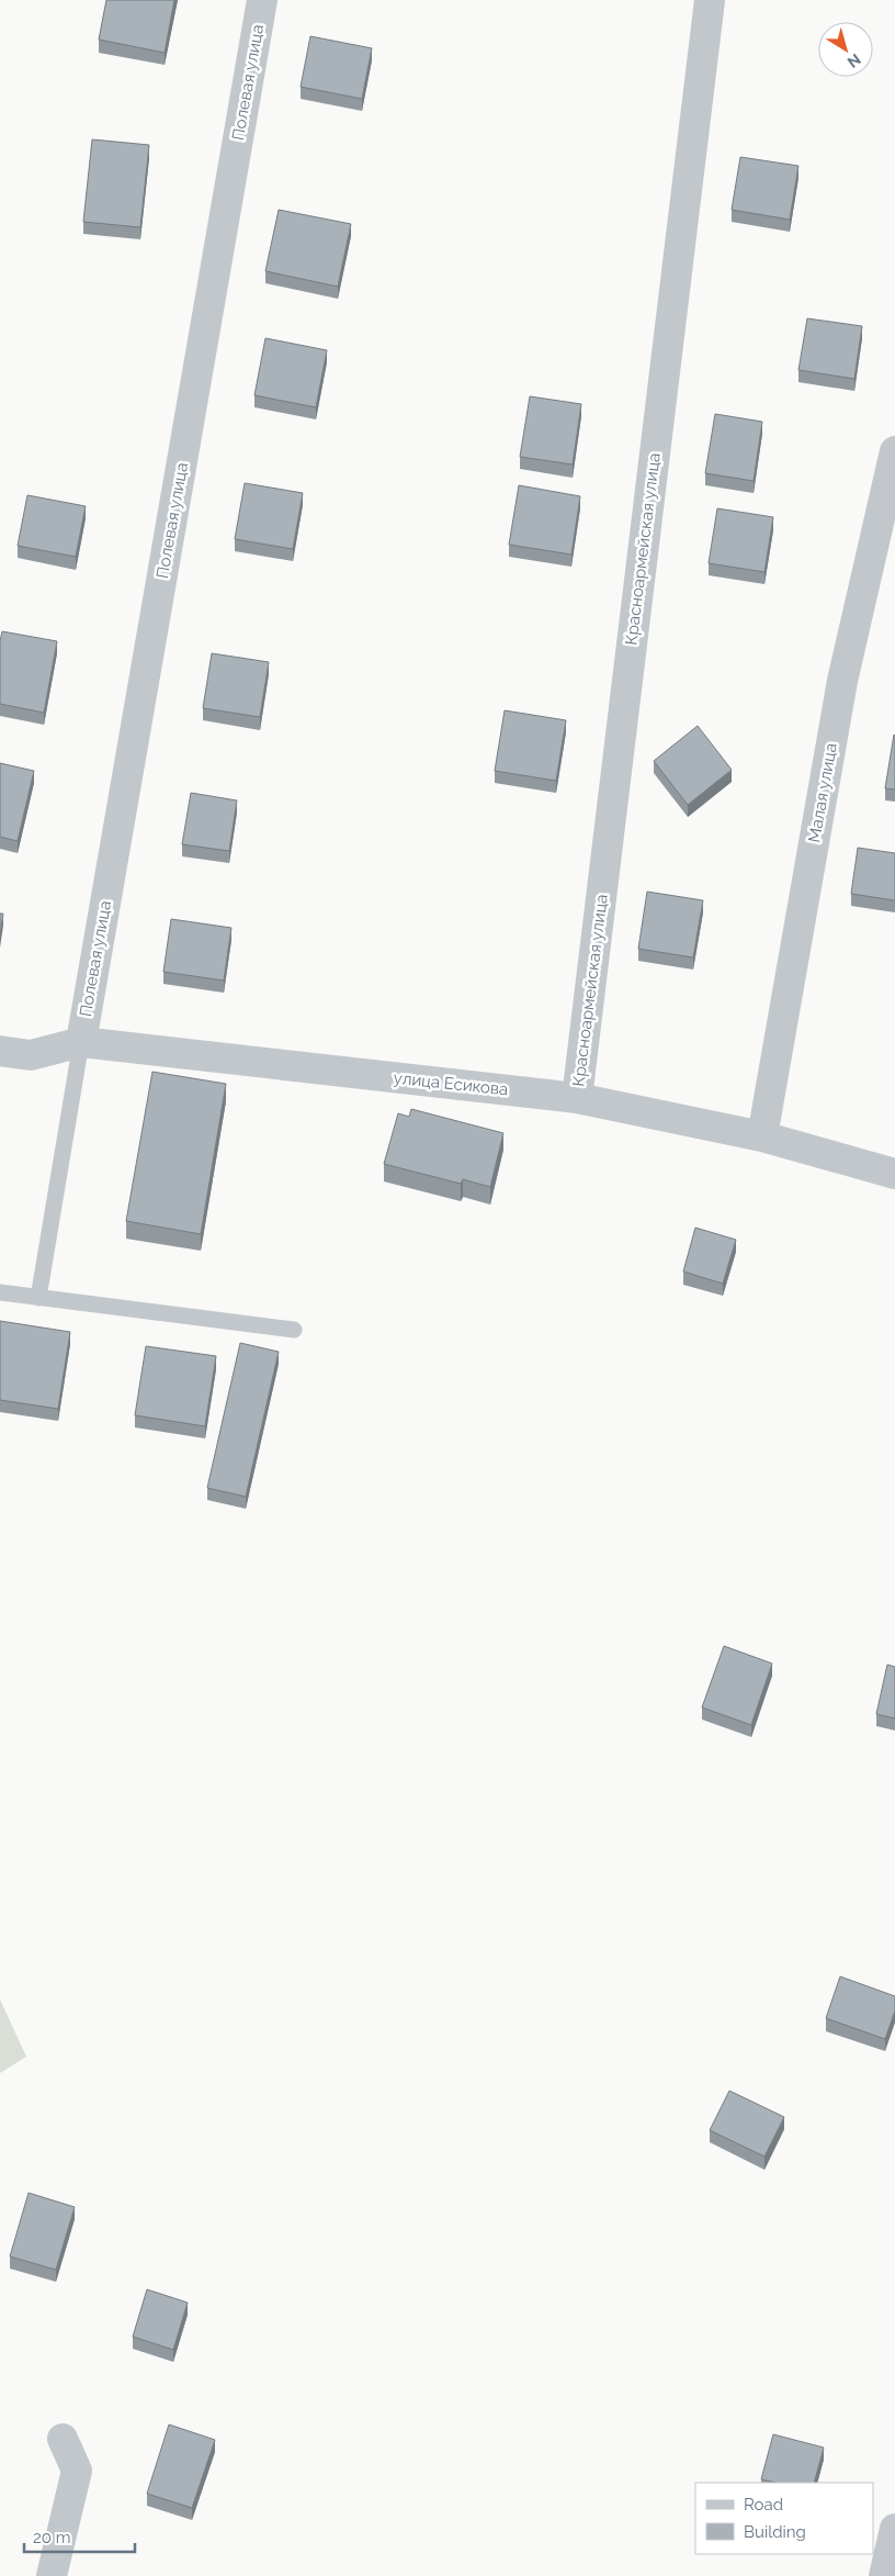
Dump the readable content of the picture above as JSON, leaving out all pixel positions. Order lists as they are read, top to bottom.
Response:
{
  "streets": {
    "street": [
      "Полевая улица",
      "Красноармейская улица",
      "Малая улица",
      "улица Есикова"
    ]
  },
  "crossings": [
    ["Полевая улица", "улица Есикова"],
    ["Красноармейская улица", "улица Есикова"],
    ["Малая улица", "улица Есикова"]
  ],
  "legend": ["Road", "Building"],
  "scale_bar": "20 m",
  "north": "bottom right"
}
